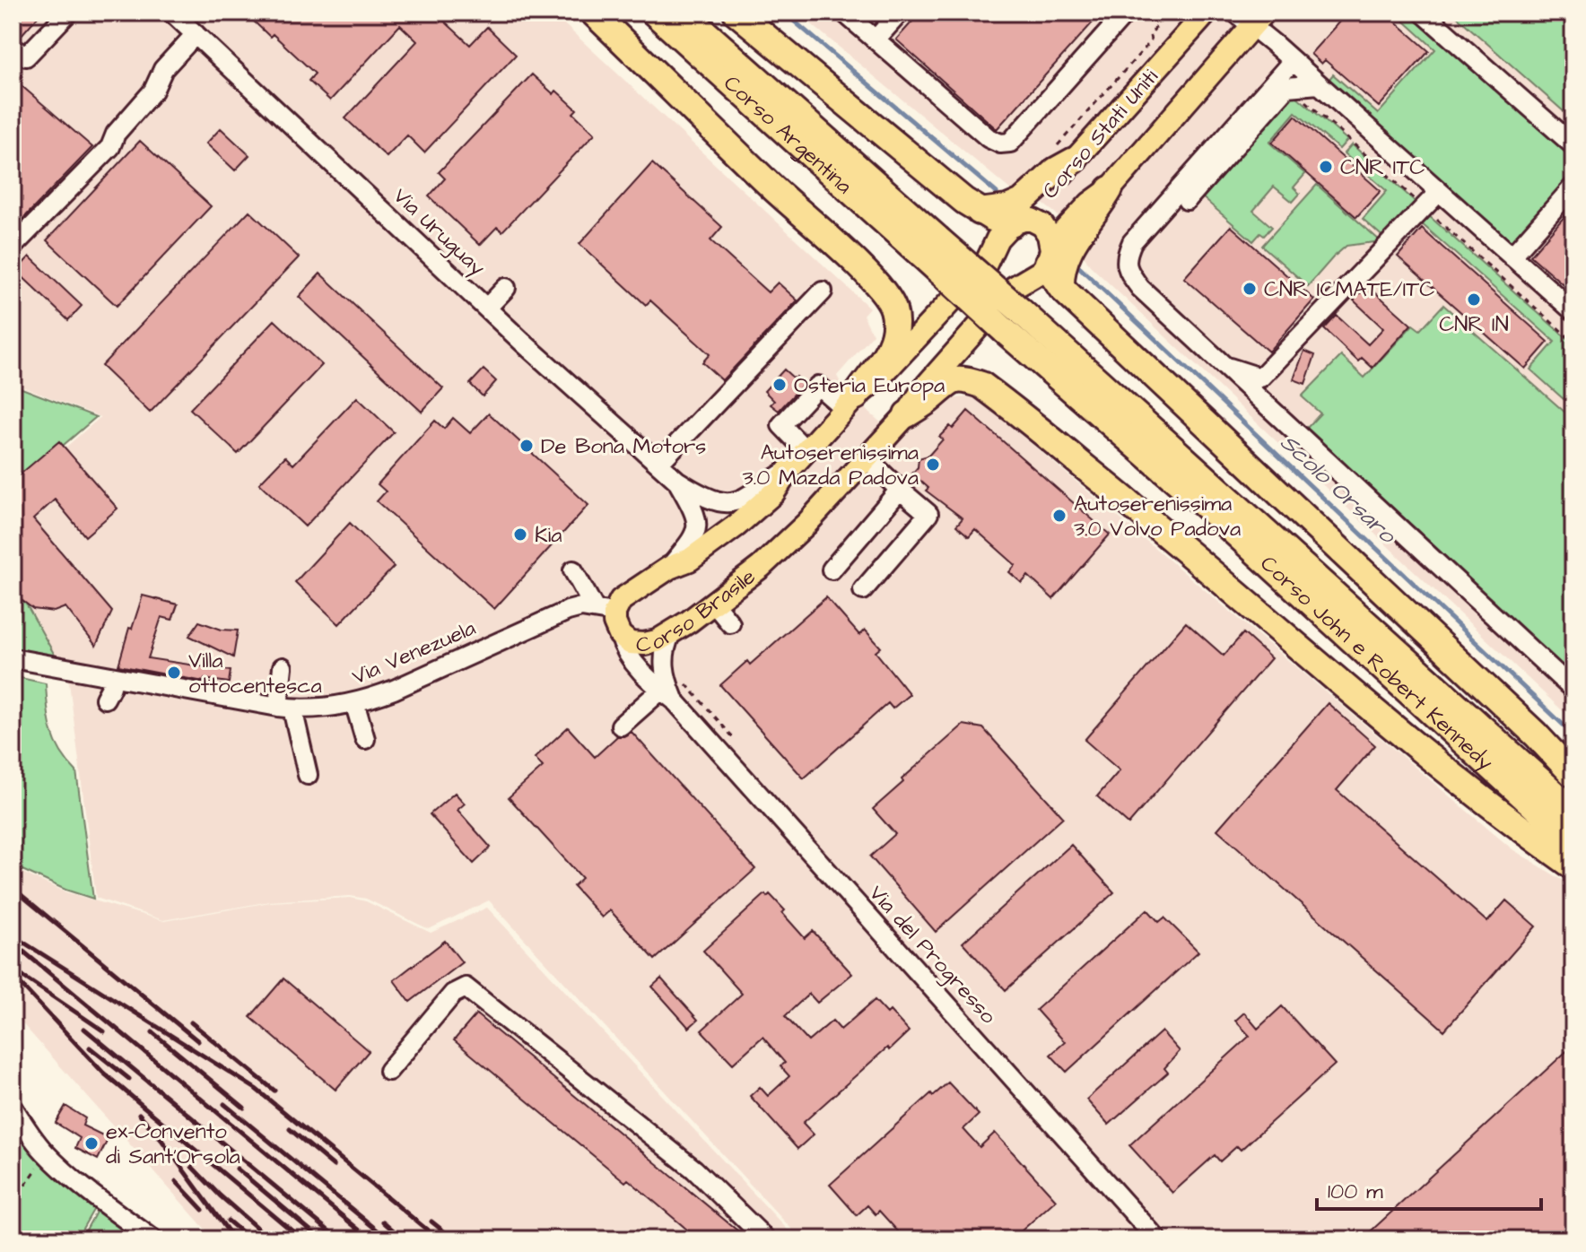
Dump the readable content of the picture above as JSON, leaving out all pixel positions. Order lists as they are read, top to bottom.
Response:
{
  "streets": {
    "highway": ["Corso Argentina", "Corso John e Robert Kennedy"],
    "main road": ["Corso Stati Uniti", "Corso Brasile"],
    "street": ["Via Uruguay", "Via Venezuela", "Via del Progresso"]
  },
  "crossings": [
    ["Corso Argentina", "Corso John e Robert Kennedy"],
    ["Corso Stati Uniti", "Corso Brasile"],
    ["Corso Stati Uniti", "Corso John e Robert Kennedy"],
    ["Via Uruguay", "Corso Brasile"],
    ["Corso Brasile", "Via Venezuela"],
    ["Corso Brasile", "Corso John e Robert Kennedy"],
    ["Corso Brasile", "Via del Progresso"]
  ],
  "water": ["Scolo Orsaro"],
  "places": [
    "CNR ITC",
    "CNR ICMATE/ITC",
    "CNR IN",
    "Osteria Europa",
    "De Bona Motors",
    "Autoserenissima 3.0 Mazda Padova",
    "Autoserenissima 3.0 Volvo Padova",
    "Kia",
    "Villa ottocentesca",
    "ex-Convento di Sant'Orsola"
  ],
  "scale_bar": "100 m"
}
